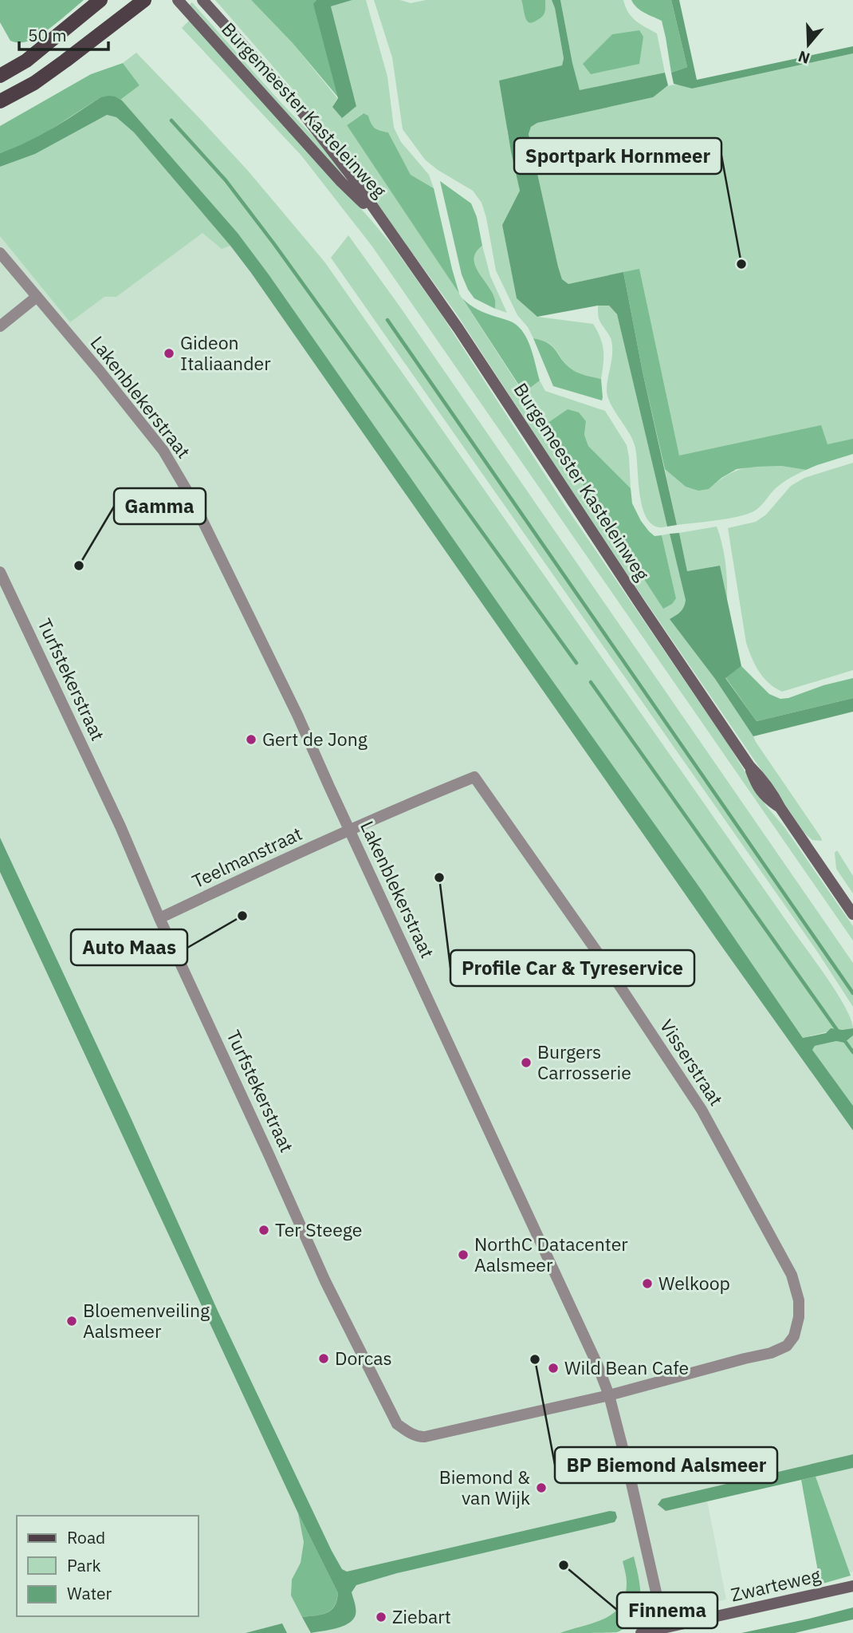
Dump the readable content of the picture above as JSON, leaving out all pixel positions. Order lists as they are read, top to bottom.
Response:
{
  "streets": {
    "main road": ["Burgemeester Kasteleinweg", "Zwarteweg"],
    "street": [
      "Lakenblekerstraat",
      "Turfstekerstraat",
      "Teelmanstraat",
      "Visserstraat"
    ]
  },
  "crossings": [
    ["Lakenblekerstraat", "Turfstekerstraat"],
    ["Lakenblekerstraat", "Teelmanstraat"],
    ["Lakenblekerstraat", "Visserstraat"],
    ["Lakenblekerstraat", "Zwarteweg"],
    ["Turfstekerstraat", "Teelmanstraat"],
    ["Turfstekerstraat", "Visserstraat"],
    ["Teelmanstraat", "Visserstraat"]
  ],
  "places": [
    "Sportpark Hornmeer",
    "Gideon Italiaander",
    "Gamma",
    "Gert de Jong",
    "Profile Car & Tyreservice",
    "Auto Maas",
    "Burgers Carrosserie",
    "Ter Steege",
    "NorthC Datacenter Aalsmeer",
    "Welkoop",
    "Bloemenveiling Aalsmeer",
    "Dorcas",
    "BP Biemond Aalsmeer",
    "Wild Bean Cafe",
    "Biemond & van Wijk",
    "Finnema",
    "Ziebart"
  ],
  "legend": ["Road", "Park", "Water"],
  "scale_bar": "50 m",
  "north": "bottom"
}
